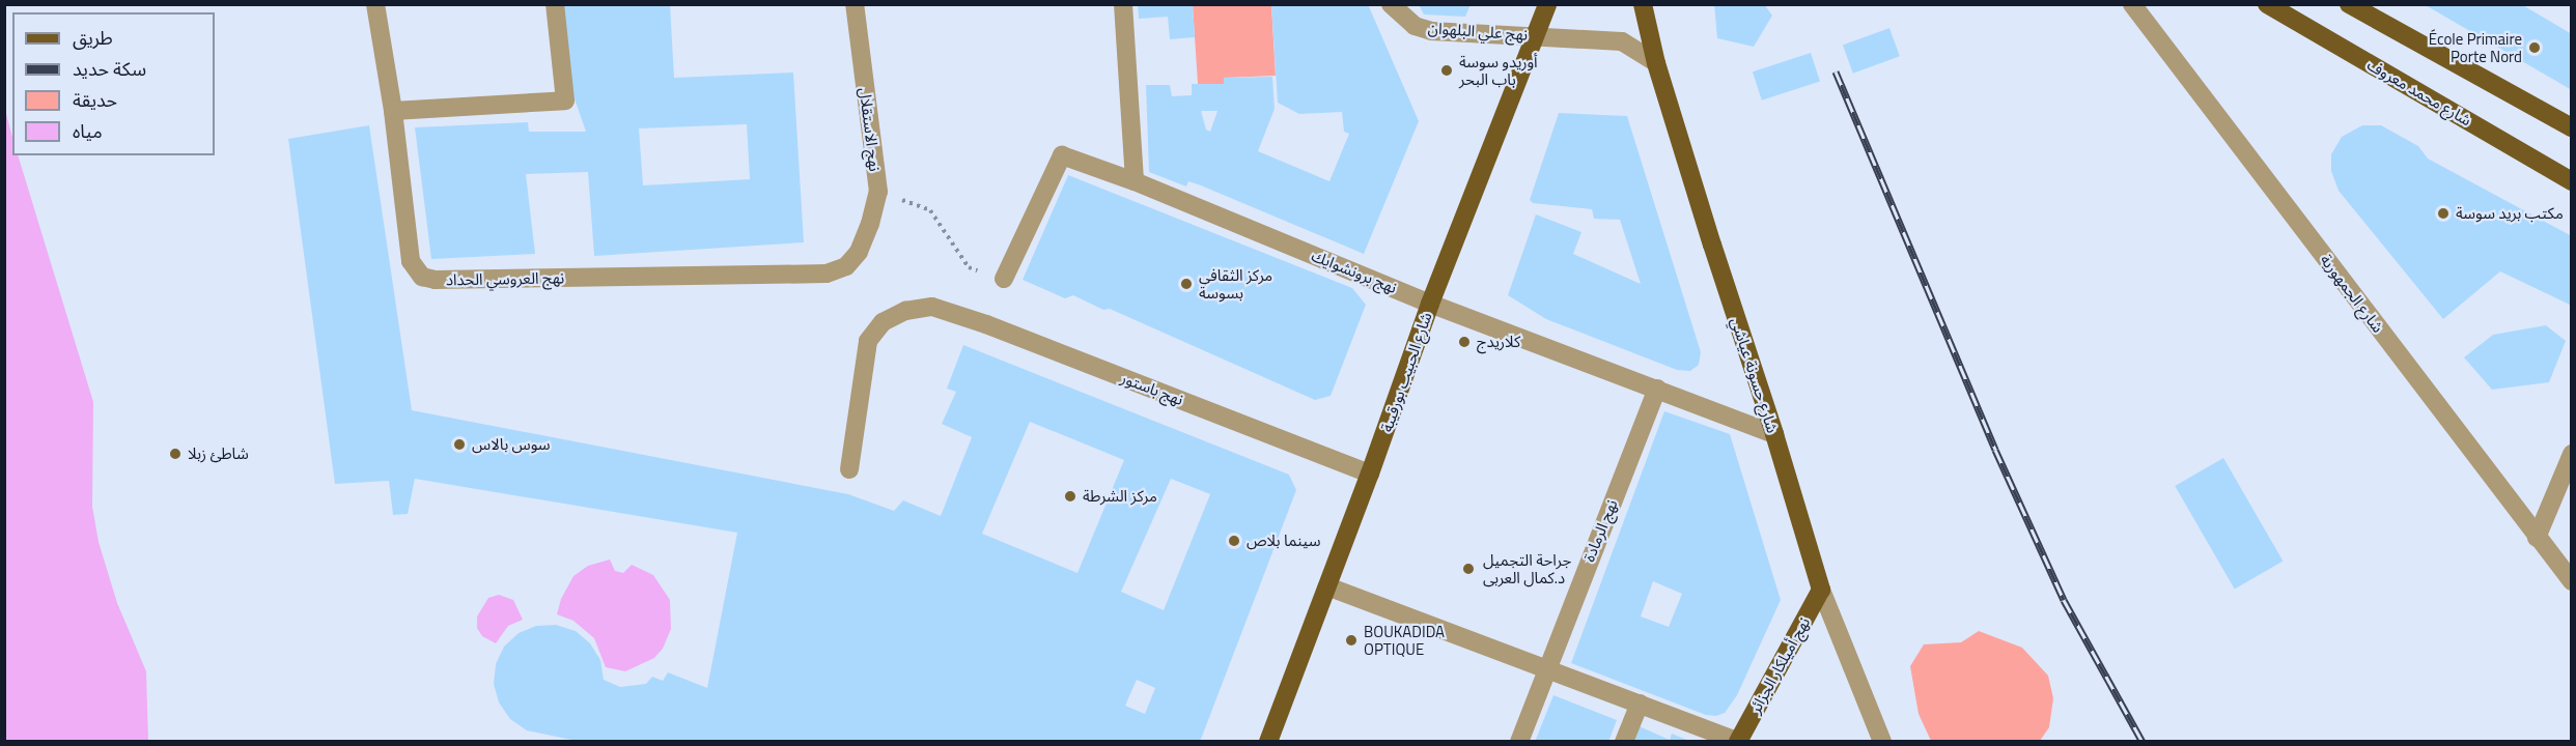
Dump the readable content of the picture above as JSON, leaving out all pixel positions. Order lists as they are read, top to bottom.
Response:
{
  "streets": {
    "main road": [
      "شارع محمد معروف",
      "شارع الحبيب بورقيبة",
      "شارع حسونة عياشي",
      "نهج أميلكار الجزائر"
    ],
    "street": [
      "نهج علي البلهوان",
      "نهج الاستقلال",
      "نهج برونشوايك",
      "نهج العروسي الحداد",
      "شارع الجمهورية",
      "نهج باستور",
      "نهج الرمادة"
    ]
  },
  "crossings": [
    ["نهج علي البلهوان", "شارع الحبيب بورقيبة"],
    ["نهج علي البلهوان", "شارع حسونة عياشي"],
    ["نهج الاستقلال", "نهج العروسي الحداد"],
    ["نهج برونشوايك", "شارع الحبيب بورقيبة"],
    ["نهج برونشوايك", "شارع حسونة عياشي"],
    ["نهج برونشوايك", "نهج الرمادة"],
    ["شارع الحبيب بورقيبة", "نهج باستور"],
    ["شارع حسونة عياشي", "نهج أميلكار الجزائر"]
  ],
  "places": [
    "École Primaire Porte Nord",
    "أوريدو سوسة باب البحر",
    "مكتب بريد سوسة",
    "مركز الثقافي بسوسة",
    "كلاريدج",
    "سوس بالاس",
    "شاطئ زبلا",
    "مركز الشرطة",
    "سينما بلاص",
    "جراحة التجميل د.كمال العربى",
    "BOUKADIDA OPTIQUE"
  ],
  "legend": [
    "طريق",
    "سكة حديد",
    "حديقة",
    "مياه"
  ]
}
